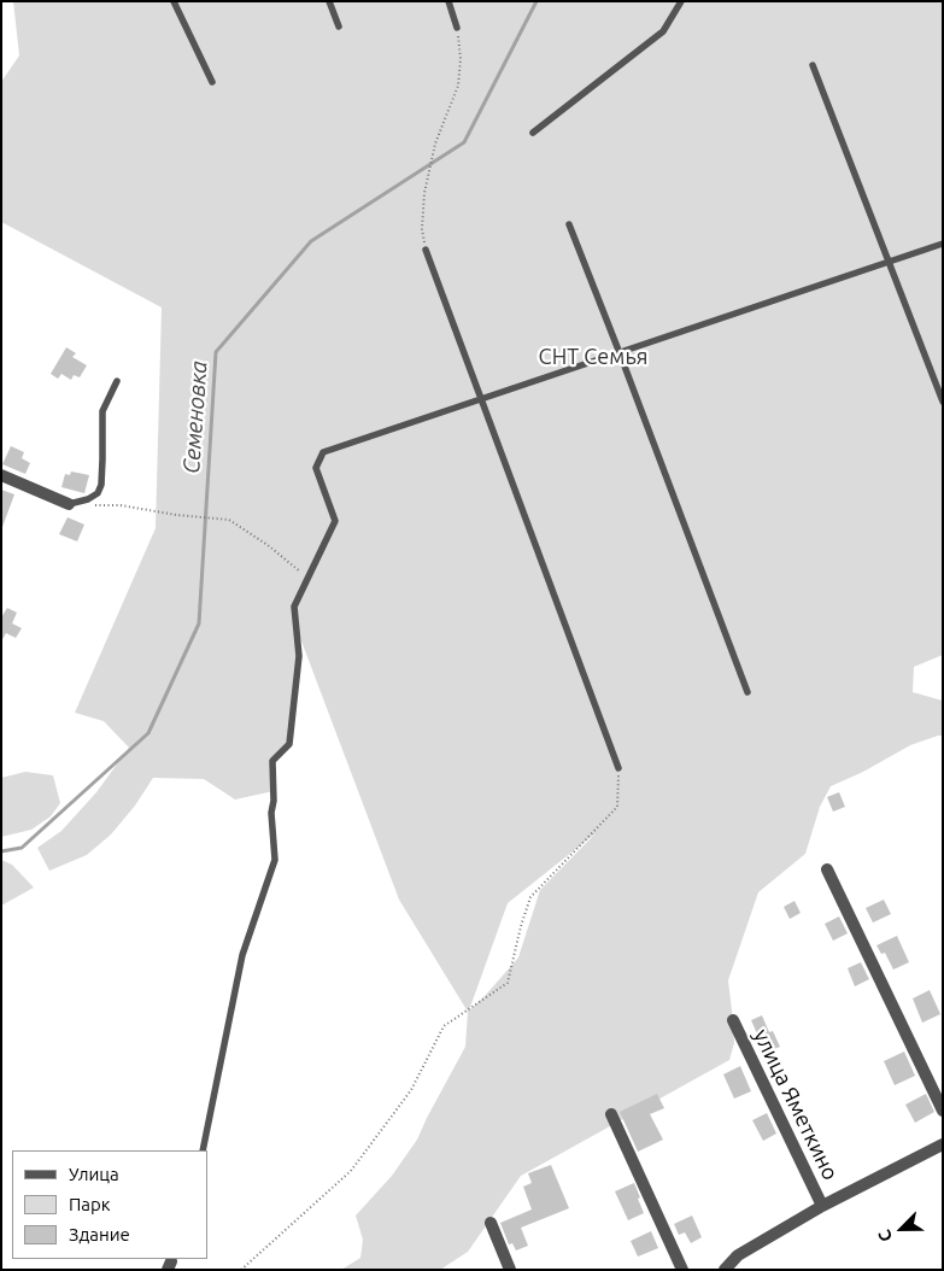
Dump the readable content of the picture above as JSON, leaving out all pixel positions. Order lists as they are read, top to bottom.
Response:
{
  "streets": {
    "street": ["улица Яметкино"]
  },
  "water": ["Семеновка"],
  "parks": ["СНТ Семья"],
  "legend": ["Улица", "Парк", "Здание"],
  "north": "bottom left"
}
